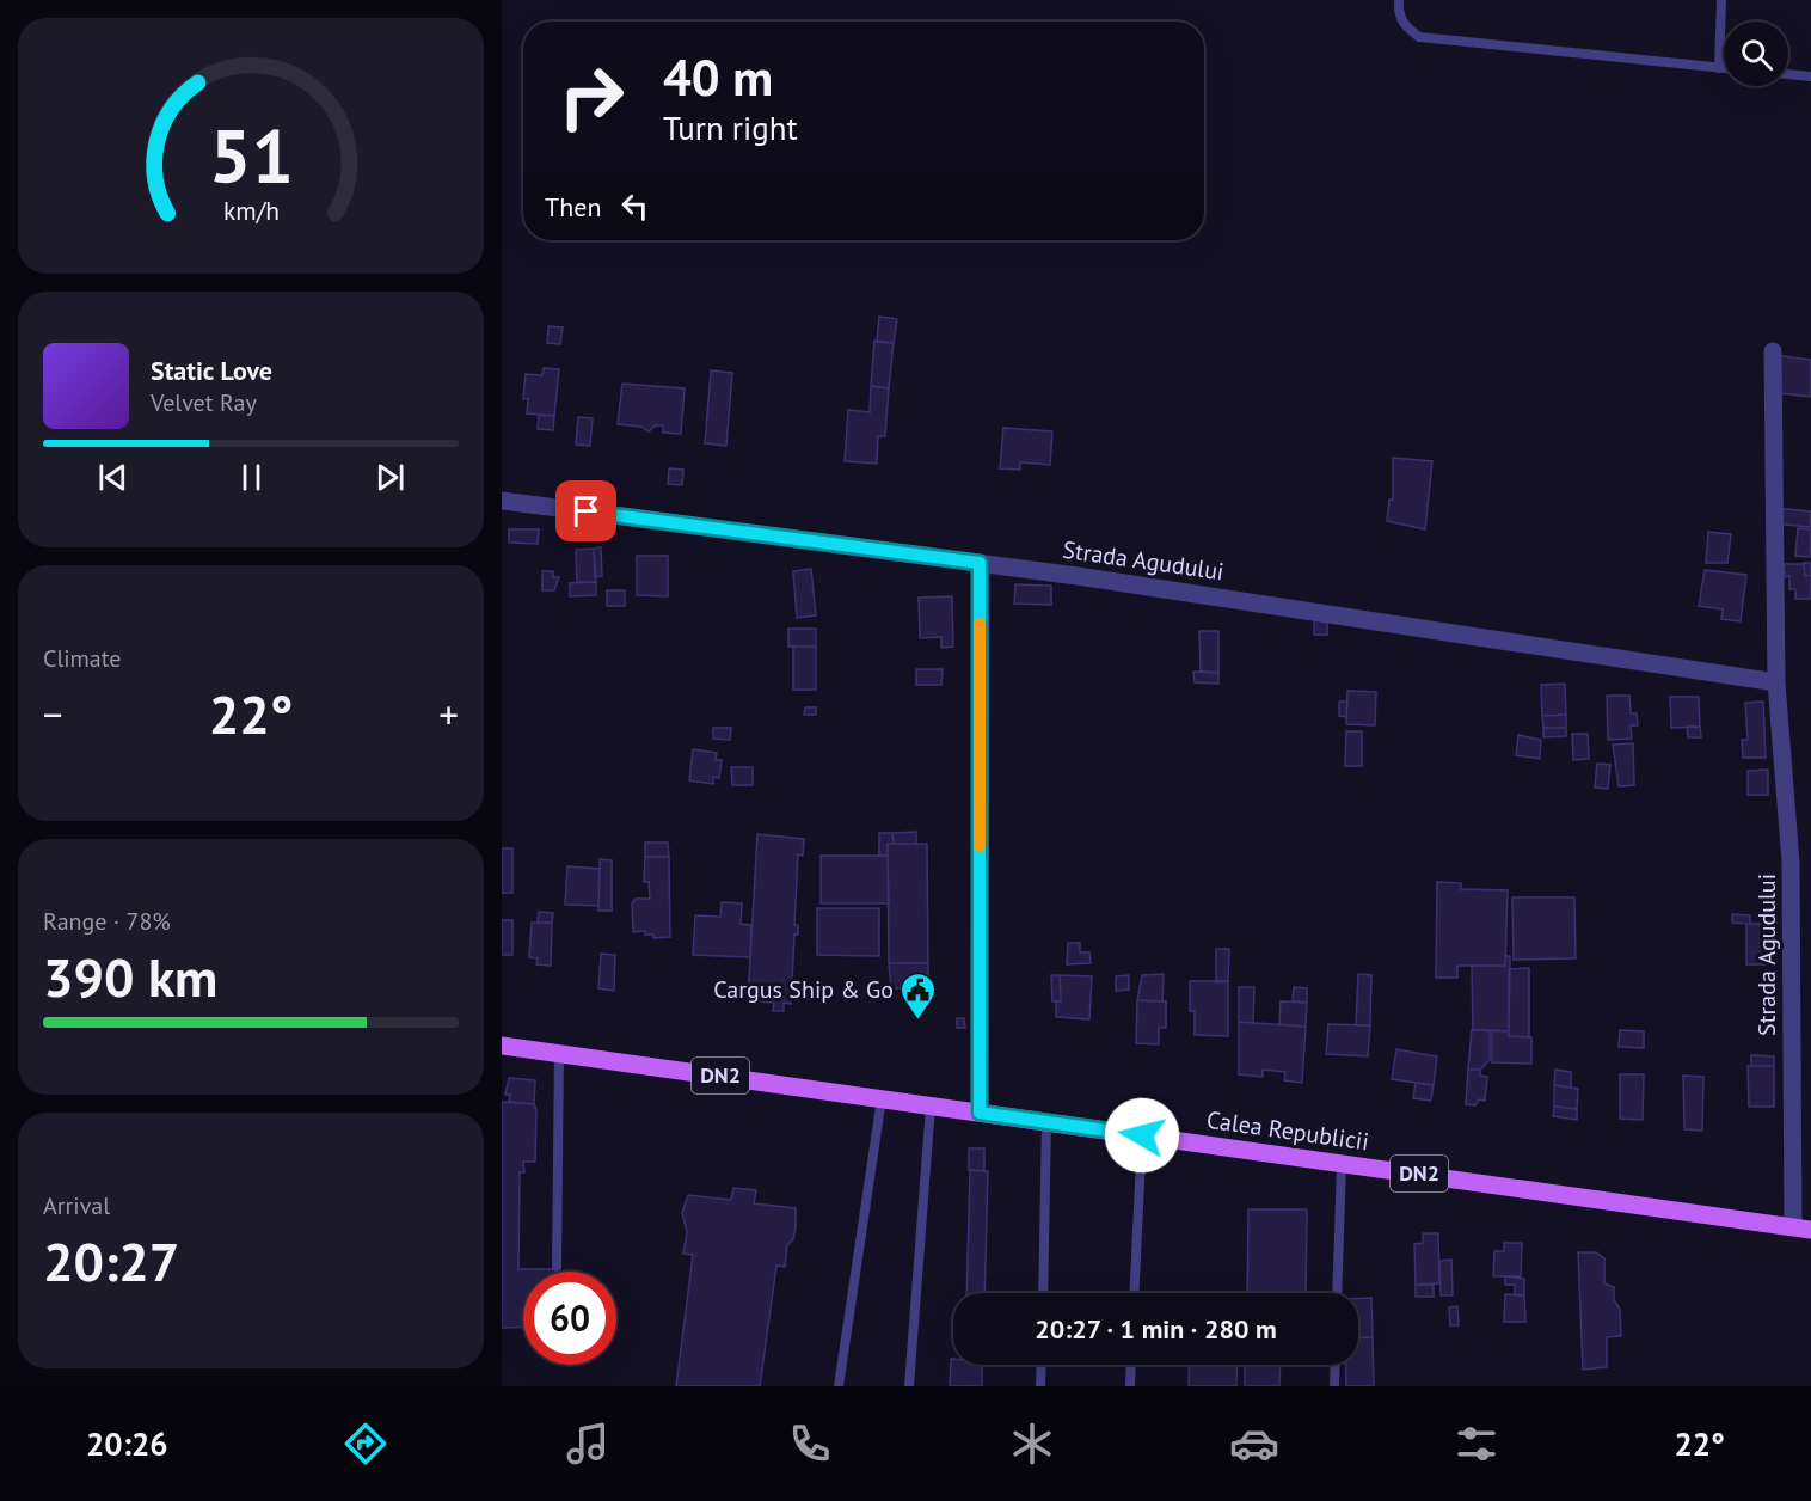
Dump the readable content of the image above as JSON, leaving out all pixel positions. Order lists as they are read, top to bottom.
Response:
{
  "streets": {
    "main road": ["DN2", "Calea Republicii"],
    "street": ["Strada Agudului"]
  },
  "crossings": [
    ["Strada Agudului", "Calea Republicii"]
  ],
  "places": {
    "public building": ["Cargus Ship & Go"]
  },
  "page": {
    "turn": ["40 m", "Turn right"],
    "then": "Then",
    "song": ["Static Love", "Velvet Ray"],
    "tile": [
      "Climate",
      ["Range · 78%", "390 km"],
      ["Arrival", "20:27"]
    ],
    "heat": ["−", "22°", "+"],
    "limit": "60",
    "trip": "20:27 · 1 min · 280 m",
    "tabs": ["20:26", "22°"],
    "gauge": ["51", "km/h"]
  }
}
